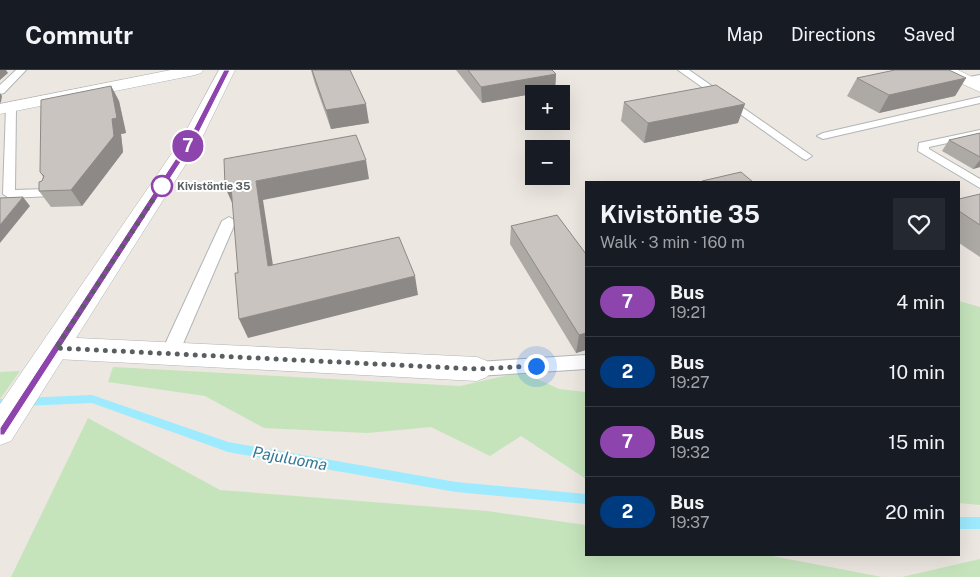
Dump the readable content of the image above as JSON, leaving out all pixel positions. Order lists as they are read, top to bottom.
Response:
{
  "water": ["Pajuluoma"],
  "places": ["Kivistöntie 35"],
  "lines": ["bus line 7"],
  "page": {
    "header": "Commutr",
    "nav": ["Map", "Directions", "Saved"],
    "on_map": "7",
    "map_buttons": ["+", "−"],
    "heading": ["Kivistöntie 35", "Walk · 3 min · 160 m"],
    "list": [
      {
        "mark": "7",
        "name": "Bus",
        "note": "19:21",
        "value": "4 min"
      },
      {
        "mark": "2",
        "name": "Bus",
        "note": "19:27",
        "value": "10 min"
      },
      {
        "mark": "7",
        "name": "Bus",
        "note": "19:32",
        "value": "15 min"
      },
      {
        "mark": "2",
        "name": "Bus",
        "note": "19:37",
        "value": "20 min"
      }
    ]
  }
}
